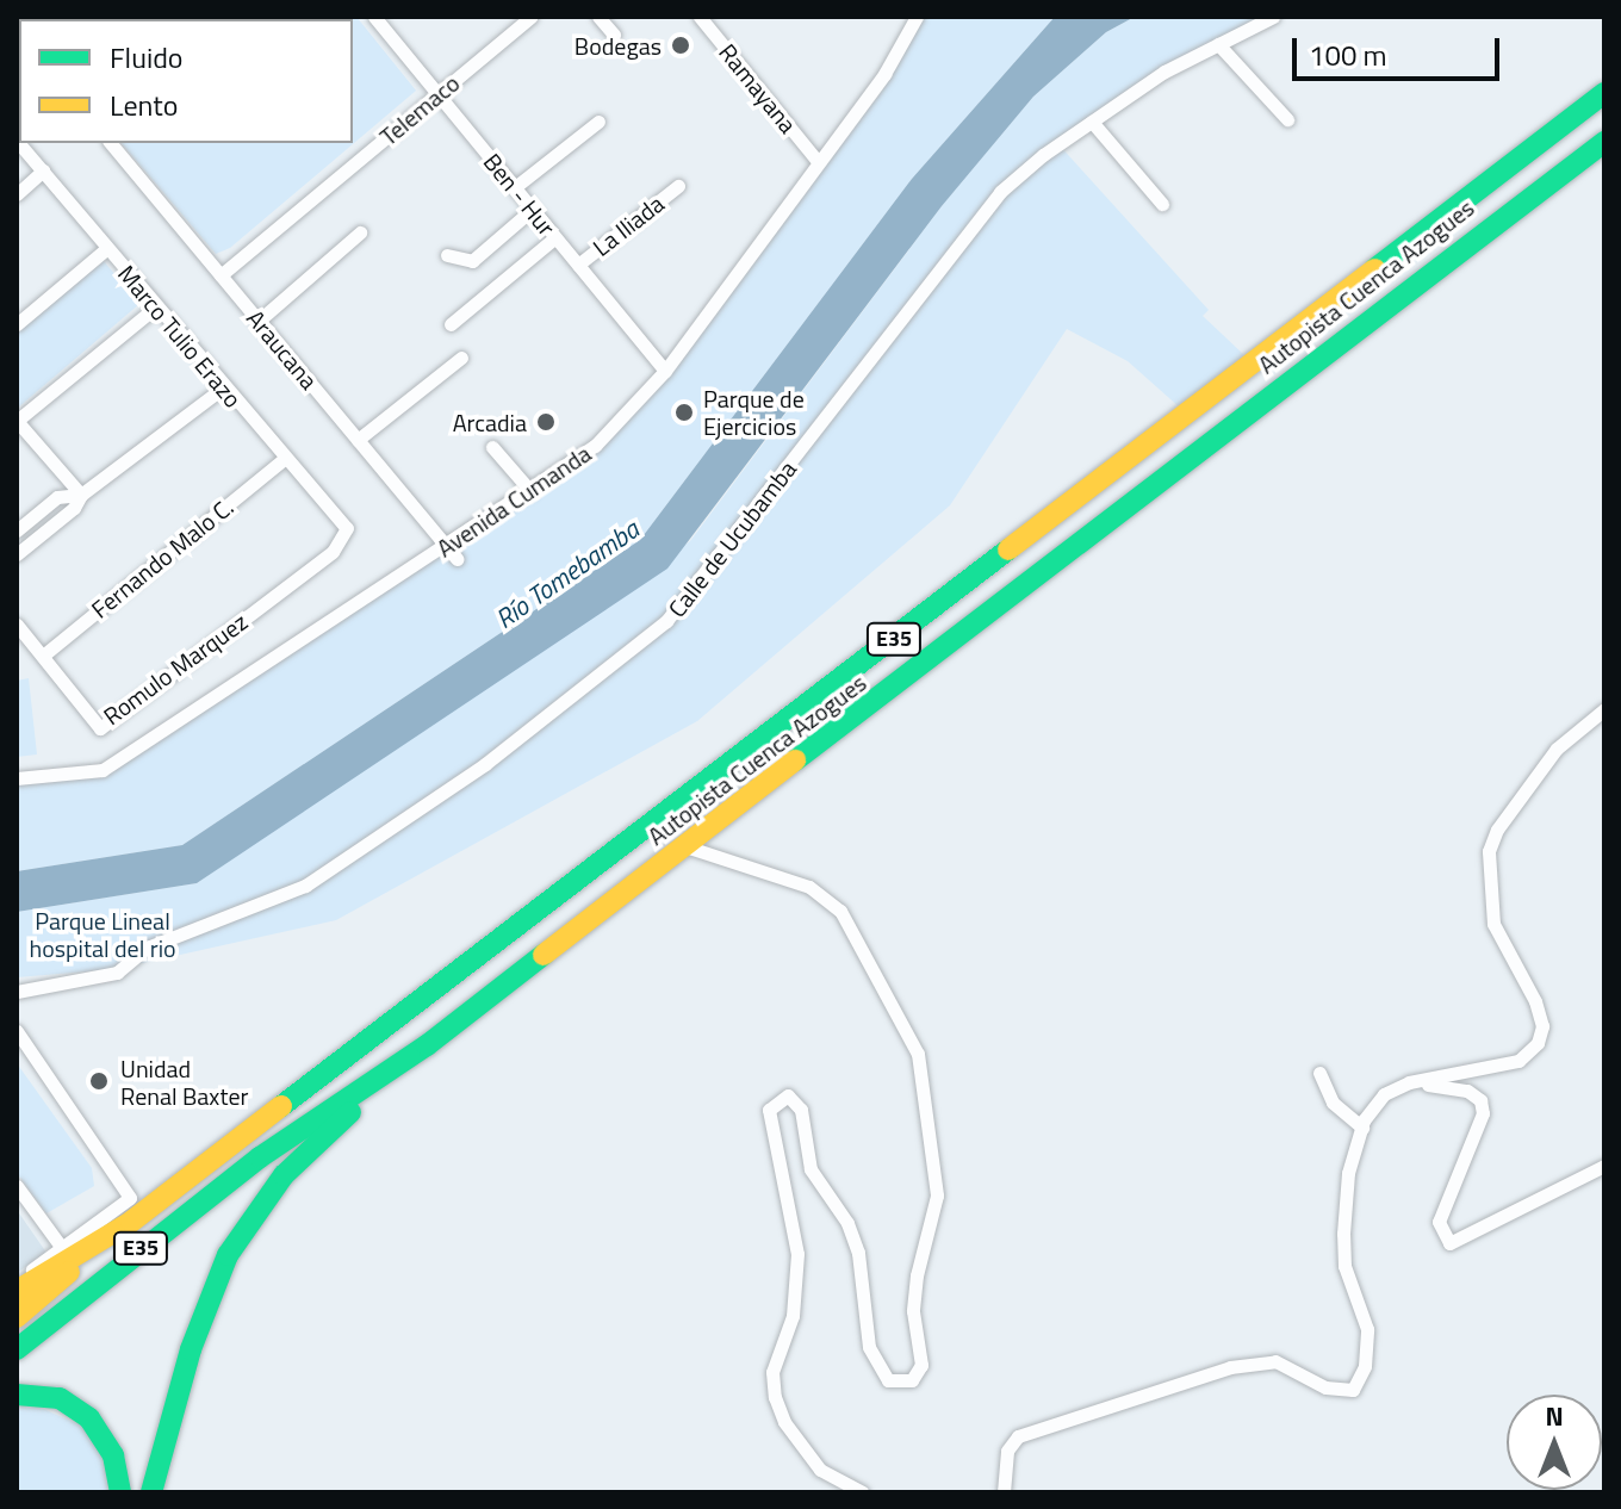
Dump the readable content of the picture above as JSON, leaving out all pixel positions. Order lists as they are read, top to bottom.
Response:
{
  "streets": {
    "highway": ["Autopista Cuenca Azogues", "E35"],
    "street": [
      "Ramayana",
      "Telemaco",
      "Ben - Hur",
      "La Iliada",
      "Marco Tulio Erazo",
      "Araucana",
      "Avenida Cumanda",
      "Calle de Ucubamba",
      "Fernando Malo C.",
      "Romulo Marquez"
    ]
  },
  "crossings": [
    ["Ramayana", "Avenida Cumanda"],
    ["Telemaco", "Ben - Hur"],
    ["Telemaco", "Araucana"],
    ["Ben - Hur", "La Iliada"],
    ["Ben - Hur", "Avenida Cumanda"],
    ["Autopista Cuenca Azogues", "E35"],
    ["Marco Tulio Erazo", "Fernando Malo C."],
    ["Marco Tulio Erazo", "Romulo Marquez"],
    ["Araucana", "Avenida Cumanda"],
    ["Fernando Malo C.", "Romulo Marquez"]
  ],
  "water": ["Río Tomebamba"],
  "parks": ["Parque Lineal hospital del rio"],
  "places": [
    "Bodegas",
    "Parque de Ejercicios",
    "Arcadia",
    "Unidad Renal Baxter"
  ],
  "legend": ["Fluido", "Lento"],
  "scale_bar": "100 m",
  "north": "top"
}
